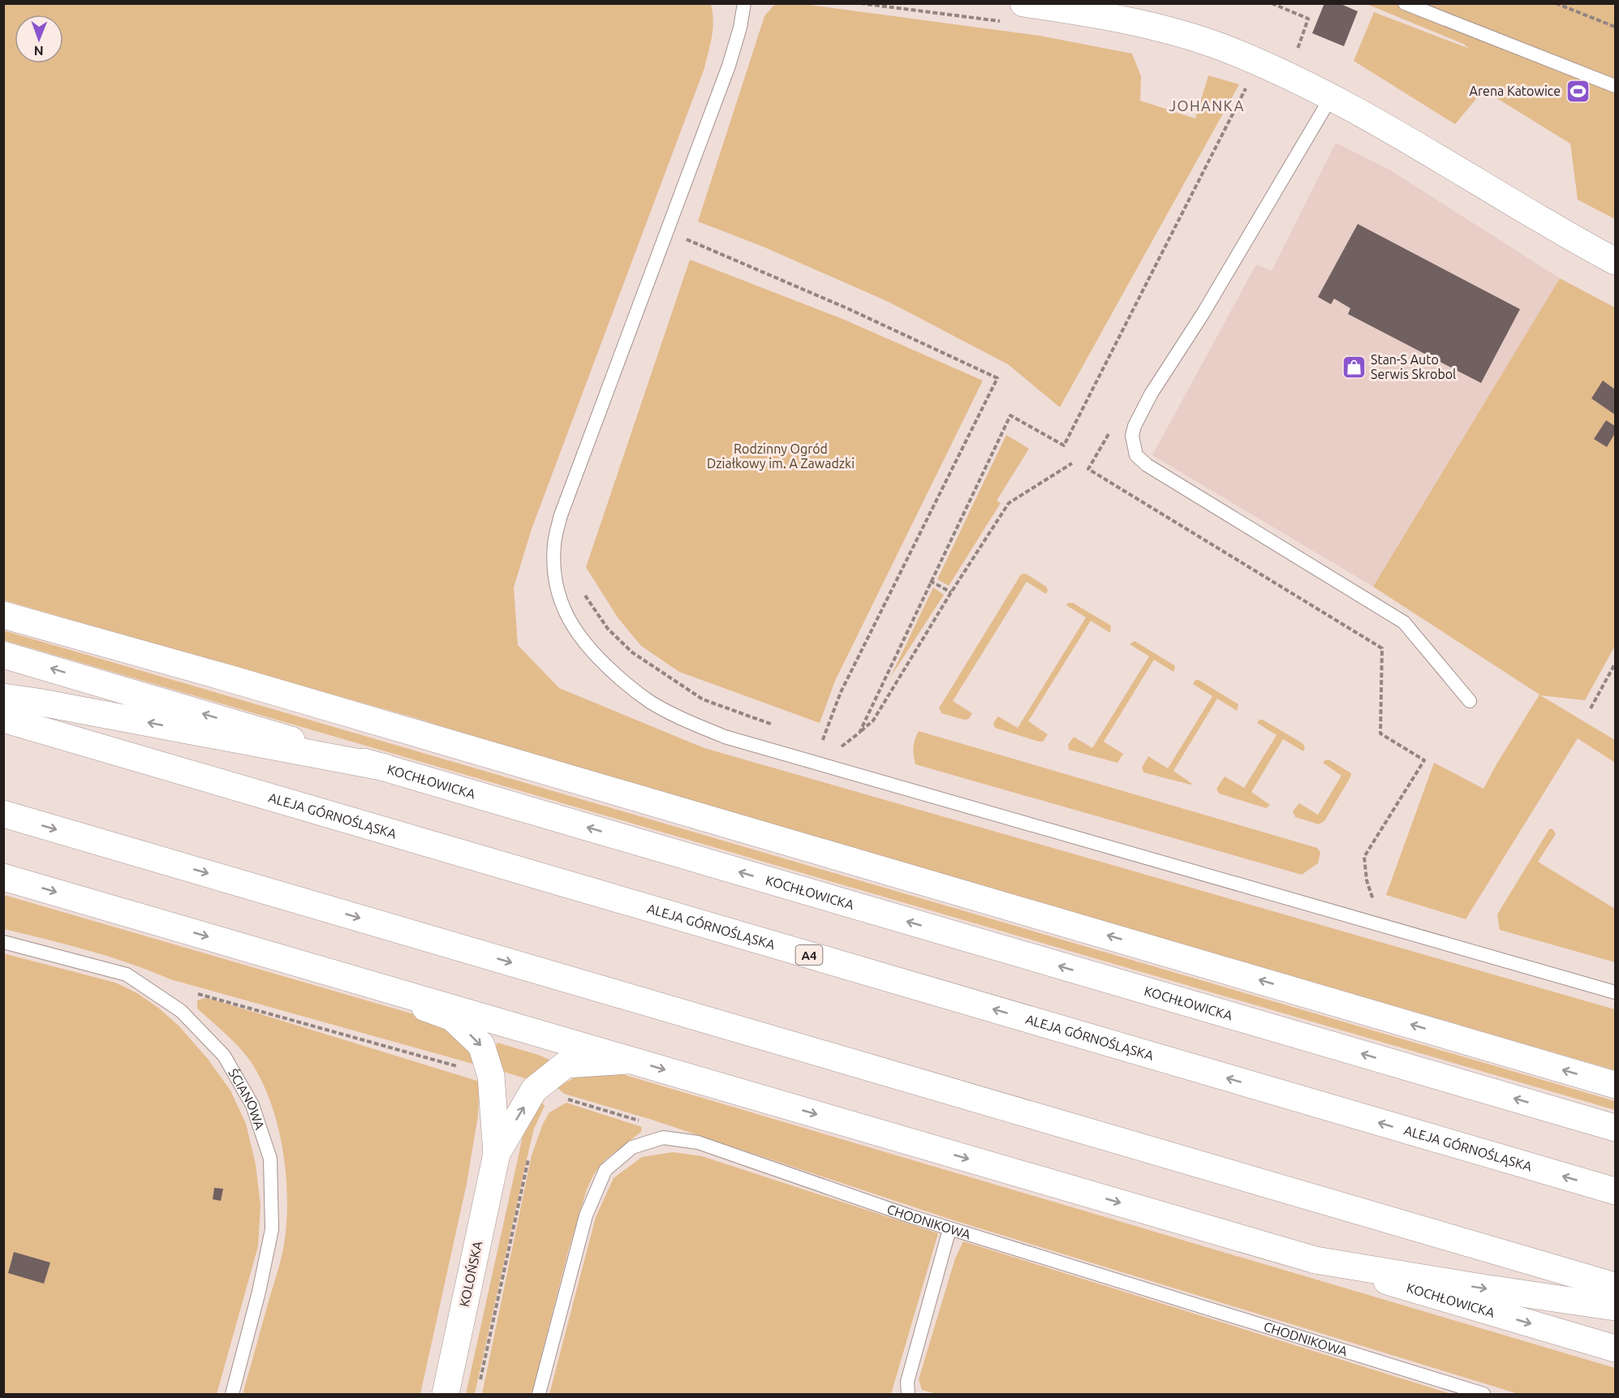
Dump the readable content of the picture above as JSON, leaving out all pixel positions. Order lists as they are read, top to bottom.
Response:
{
  "streets": {
    "main road": [
      "KOCHŁOWICKA",
      "ALEJA GÓRNOŚLĄSKA",
      "A4",
      "KOLOŃSKA"
    ],
    "lane": ["ŚCIANOWA", "CHODNIKOWA"]
  },
  "districts": ["JOHANKA"],
  "parks": ["Rodzinny Ogród Działkowy im. A Zawadzki"],
  "places": {
    "sports": ["Arena Katowice"],
    "shop": ["Stan-S Auto Serwis Skrobol"]
  },
  "north": "bottom"
}
